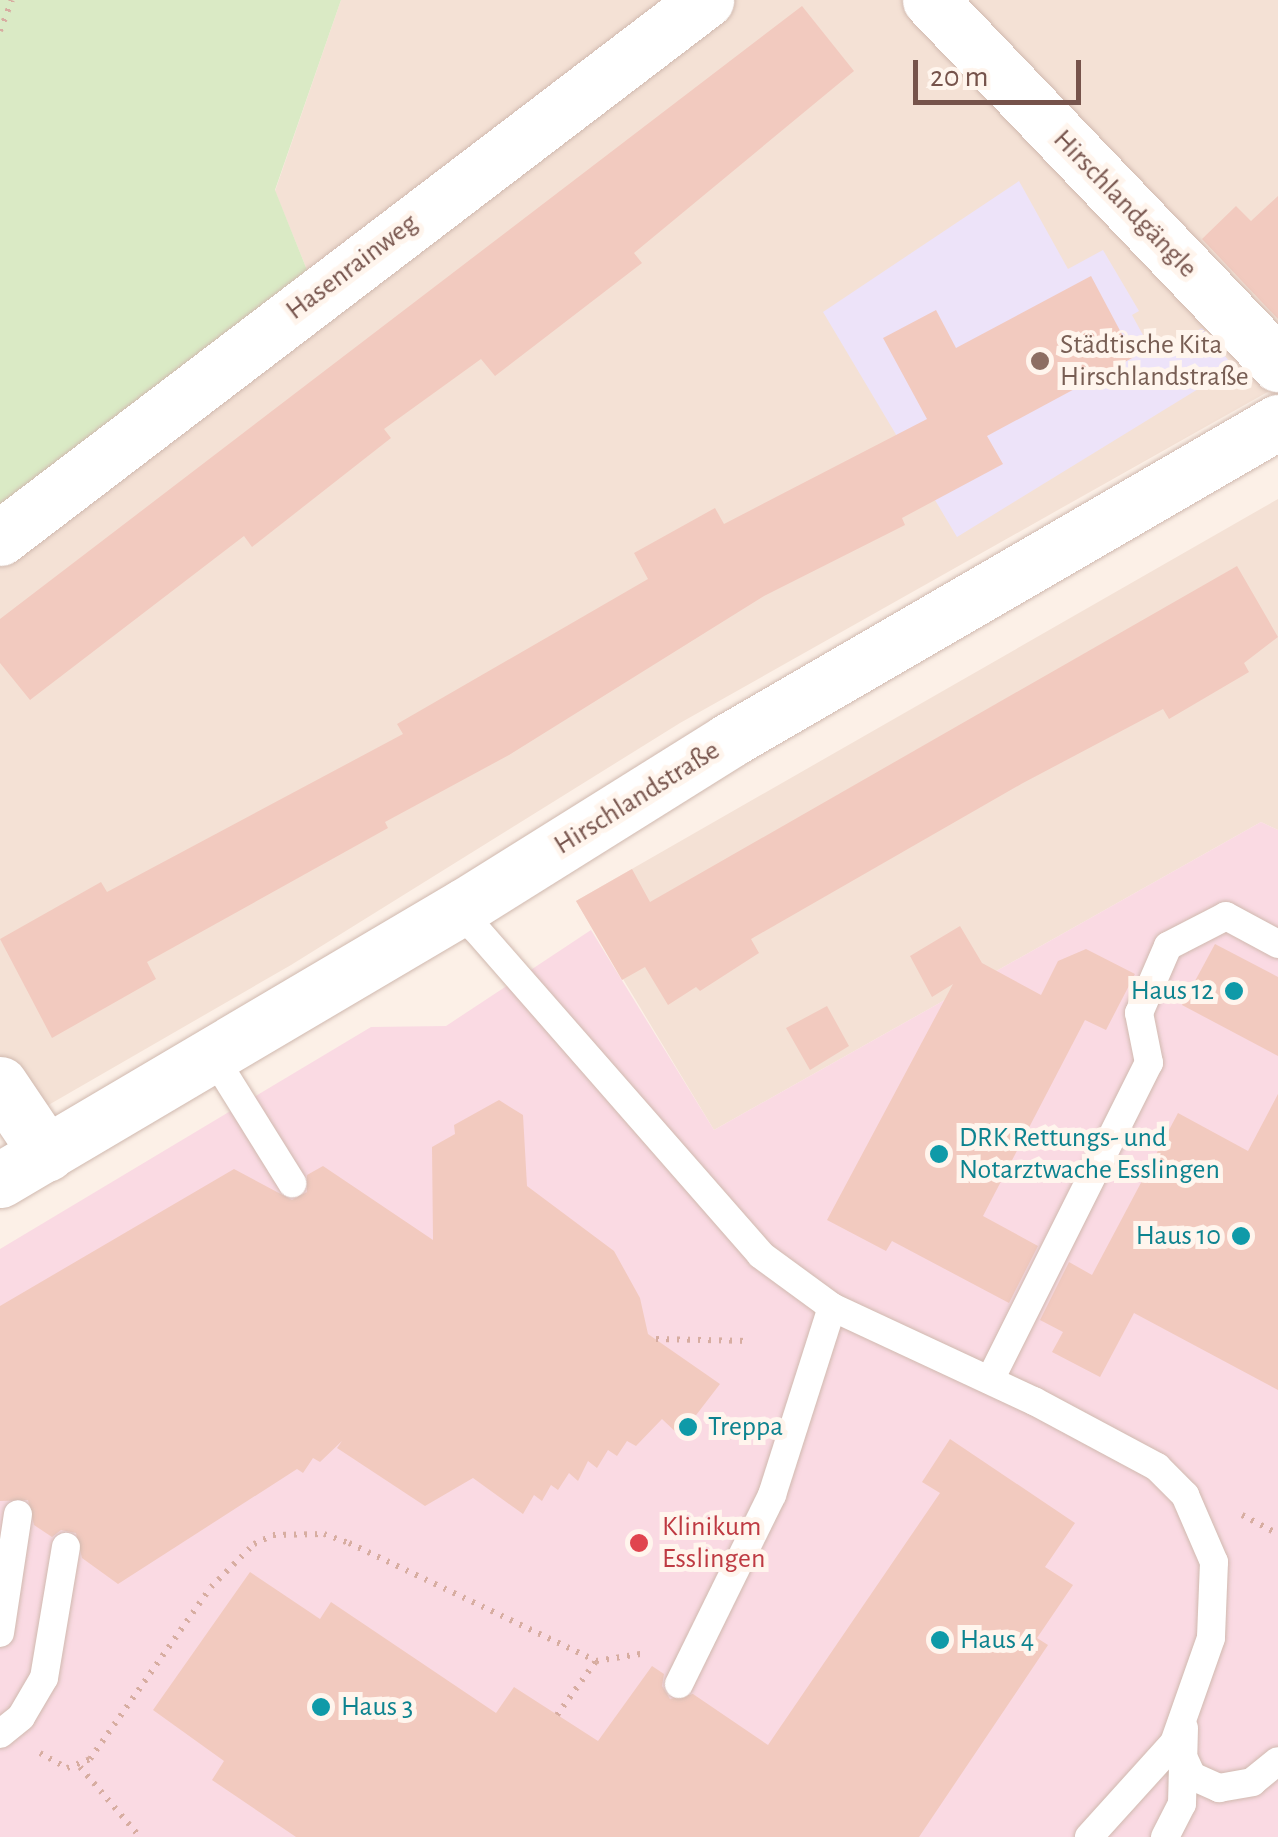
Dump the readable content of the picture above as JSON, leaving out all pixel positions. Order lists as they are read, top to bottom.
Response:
{
  "streets": {
    "street": ["Hirschlandgängle", "Hasenrainweg", "Hirschlandstraße"]
  },
  "places": [
    "Städtische Kita Hirschlandstraße",
    "Haus 12",
    "DRK Rettungs- und Notarztwache Esslingen",
    "Haus 10",
    "Treppa",
    "Klinikum Esslingen",
    "Haus 4",
    "Haus 3"
  ],
  "scale_bar": "20 m"
}
